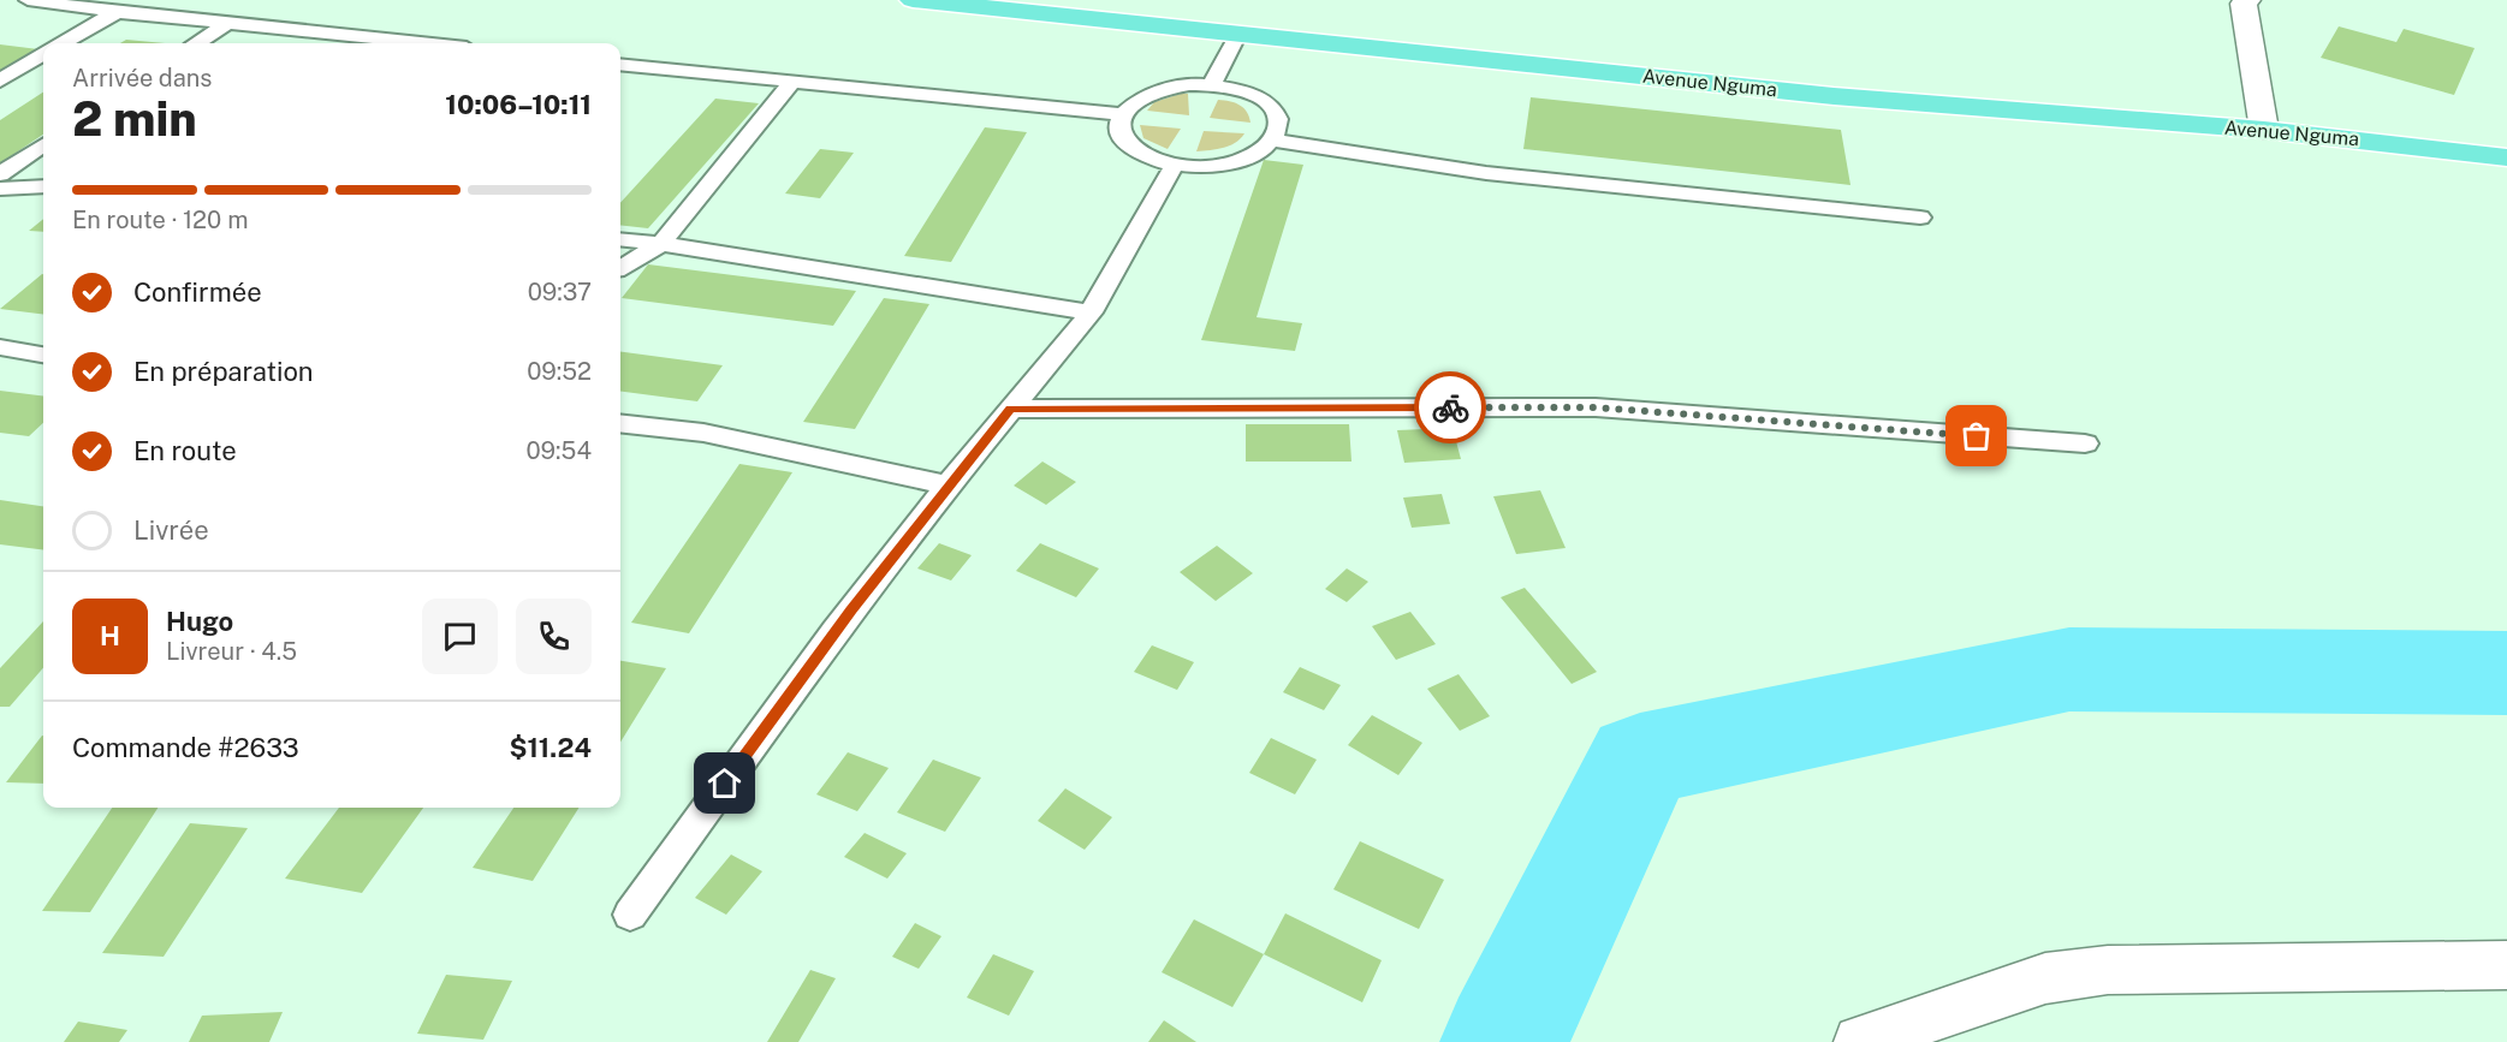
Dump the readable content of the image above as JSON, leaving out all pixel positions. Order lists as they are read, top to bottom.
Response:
{
  "streets": {
    "main road": ["Avenue Nguma"]
  },
  "page": {
    "heading": ["2 min", "Arrivée dans", "10:06–10:11"],
    "panel": [
      "Hugo",
      "Livreur · 4.5",
      "Commande #2633",
      "$11.24"
    ],
    "bar": "En route · 120 m",
    "list": [
      ["Confirmée", "09:37"],
      ["En préparation", "09:52"],
      ["En route", "09:54"],
      "Livrée"
    ],
    "round": "H"
  }
}
